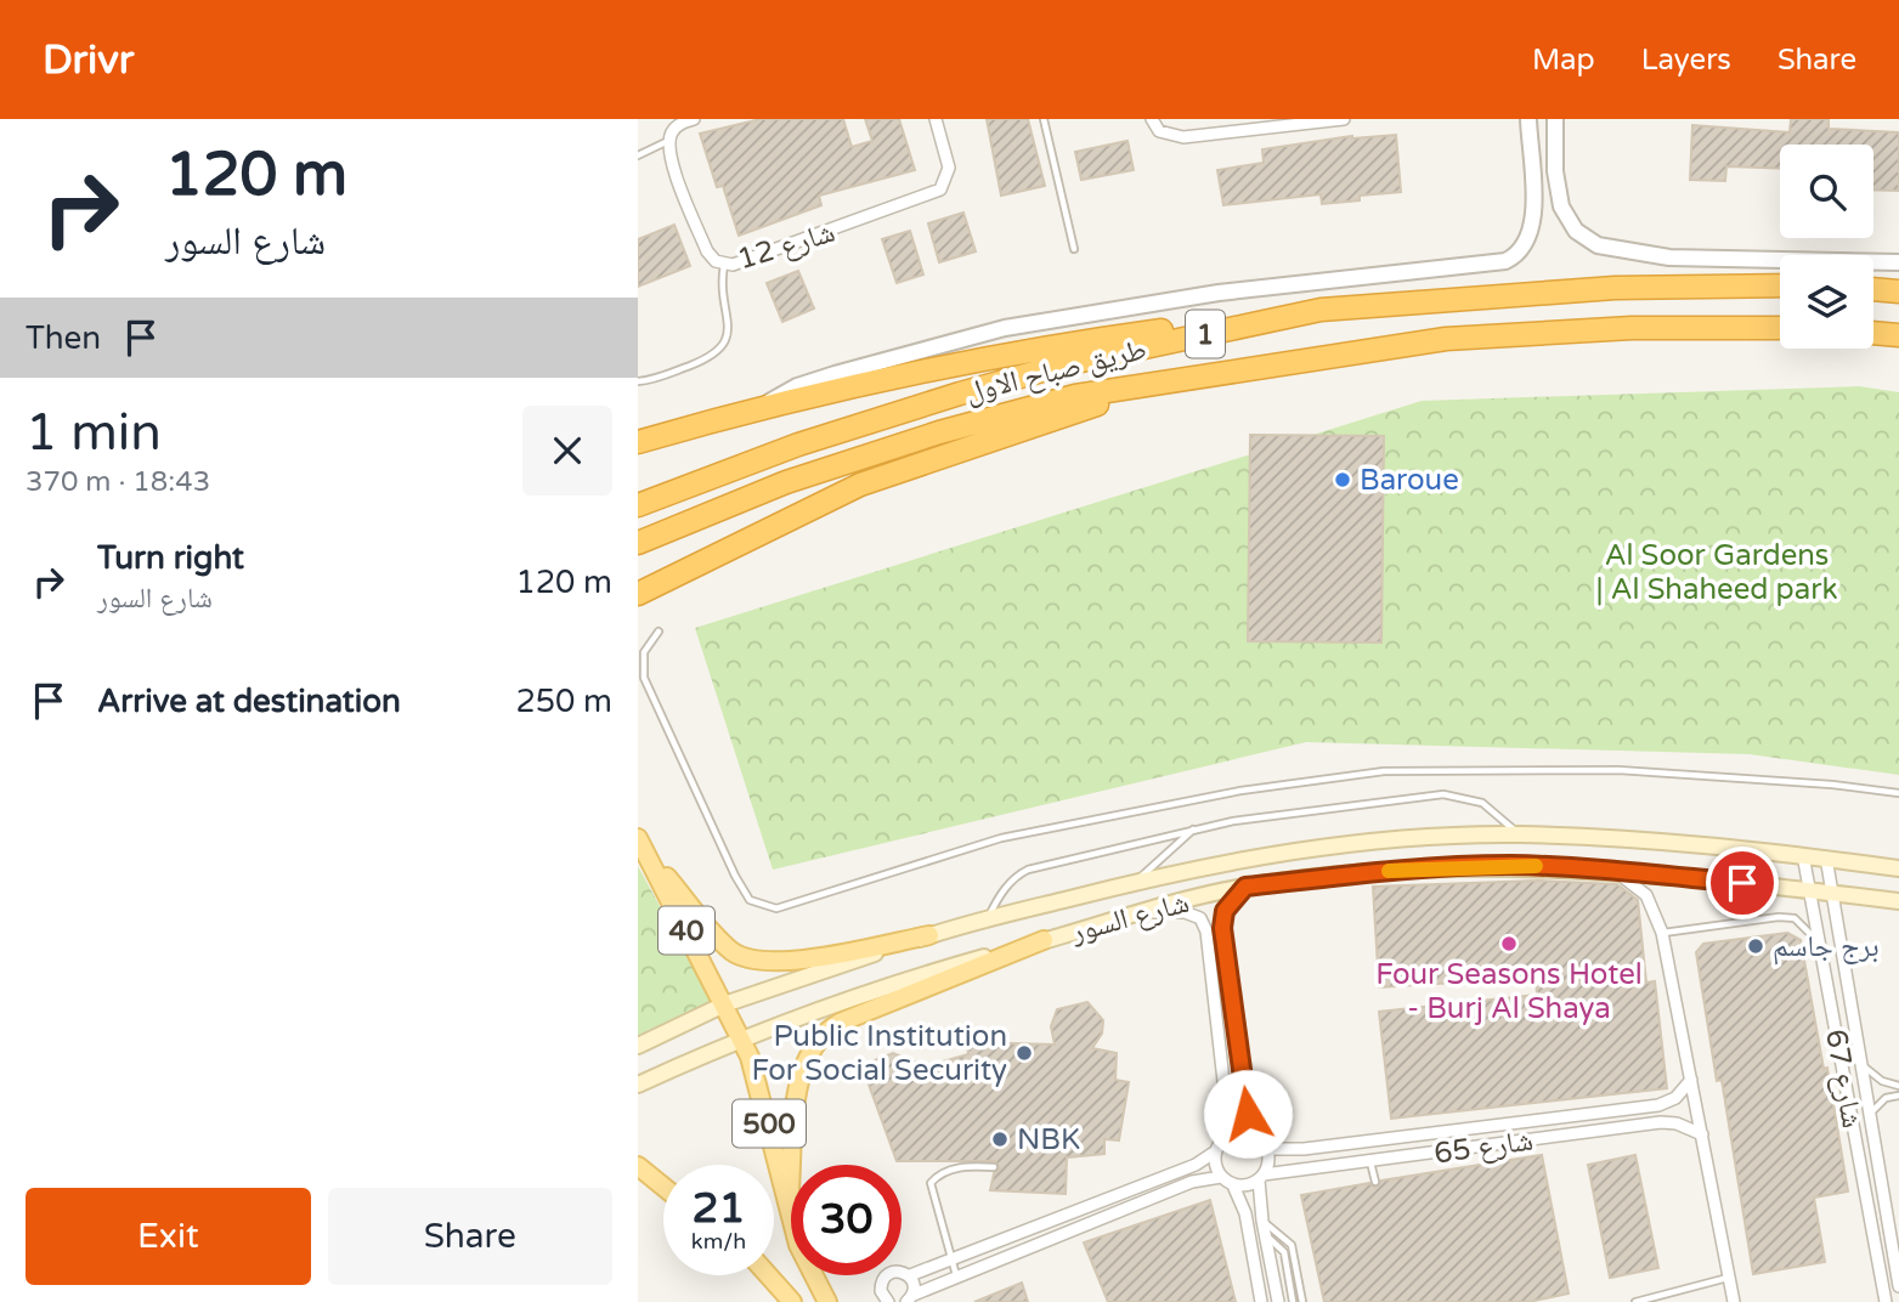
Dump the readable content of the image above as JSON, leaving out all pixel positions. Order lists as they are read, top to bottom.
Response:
{
  "streets": {
    "highway": ["1", "طريق صباح الاول"],
    "main road": ["شارع السور", "40", "500"],
    "street": ["شارع 12", "شارع 67", "شارع 65"]
  },
  "crossings": [
    ["شارع السور", "40"],
    ["شارع السور", "شارع 67"],
    ["شارع السور", "500"],
    ["40", "500"]
  ],
  "parks": ["Al Soor Gardens | Al Shaheed park"],
  "places": [
    "Baroue",
    "Four Seasons Hotel - Burj Al Shaya",
    "برج جاسم",
    "Public Institution For Social Security",
    "NBK"
  ],
  "page": {
    "header": "Drivr",
    "nav": ["Map", "Layers", "Share"],
    "turn": ["120 m", "شارع السور"],
    "then": "Then",
    "heading": ["1 min", "370 m · 18:43"],
    "list": [
      {
        "name": "Turn right",
        "note": "شارع السور",
        "value": "120 m"
      },
      {
        "name": "Arrive at destination",
        "value": "250 m"
      }
    ],
    "speed": "21 km/h",
    "limit": "30",
    "buttons": ["Exit", "Share"]
  }
}
